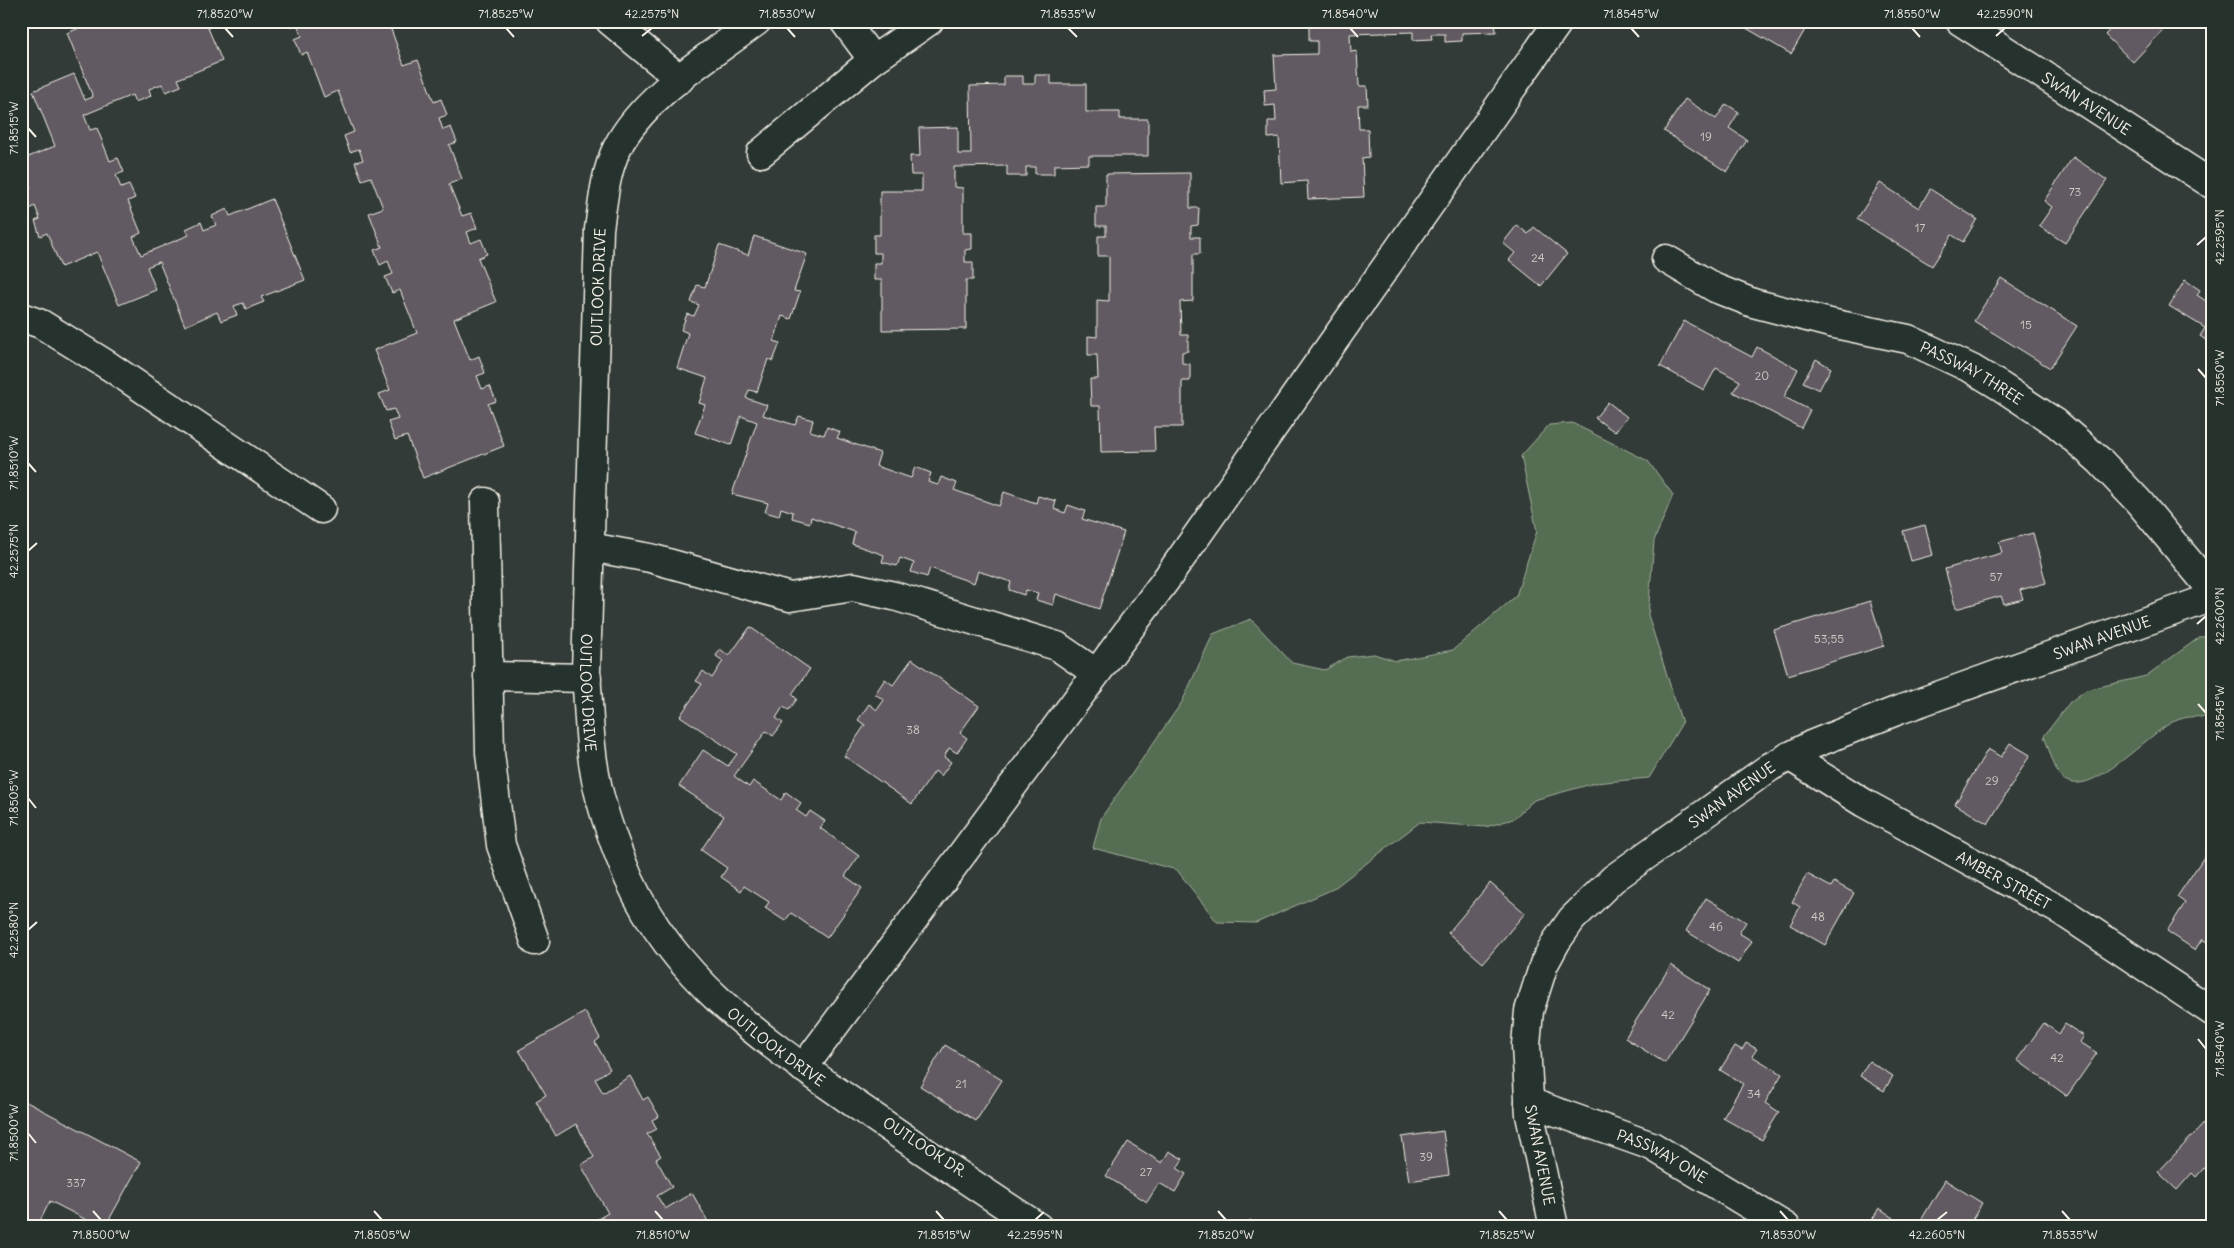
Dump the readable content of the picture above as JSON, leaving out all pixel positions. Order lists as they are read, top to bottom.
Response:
{
  "streets": {
    "street": [
      "SWAN AVENUE",
      "OUTLOOK DRIVE",
      "PASSWAY THREE",
      "AMBER STREET",
      "OUTLOOK DR.",
      "PASSWAY ONE"
    ]
  },
  "crossings": [
    ["SWAN AVENUE", "AMBER STREET"],
    ["SWAN AVENUE", "PASSWAY ONE"],
    ["OUTLOOK DRIVE", "OUTLOOK DR."]
  ],
  "house_numbers": [
    "19",
    "73",
    "17",
    "24",
    "15",
    "20",
    "57",
    "53;55",
    "38",
    "29",
    "48",
    "46",
    "42",
    "42",
    "21",
    "34",
    "39",
    "27",
    "337"
  ],
  "coordinates": [
    "71.8520°W",
    "71.8525°W",
    "42.2575°N",
    "71.8530°W",
    "71.8535°W",
    "71.8540°W",
    "71.8545°W",
    "71.8550°W",
    "42.2590°N",
    "71.8515°W",
    "42.2595°N",
    "71.8510°W",
    "42.2600°N",
    "71.8505°W",
    "42.2580°N",
    "71.8500°W",
    "42.2605°N"
  ]
}
